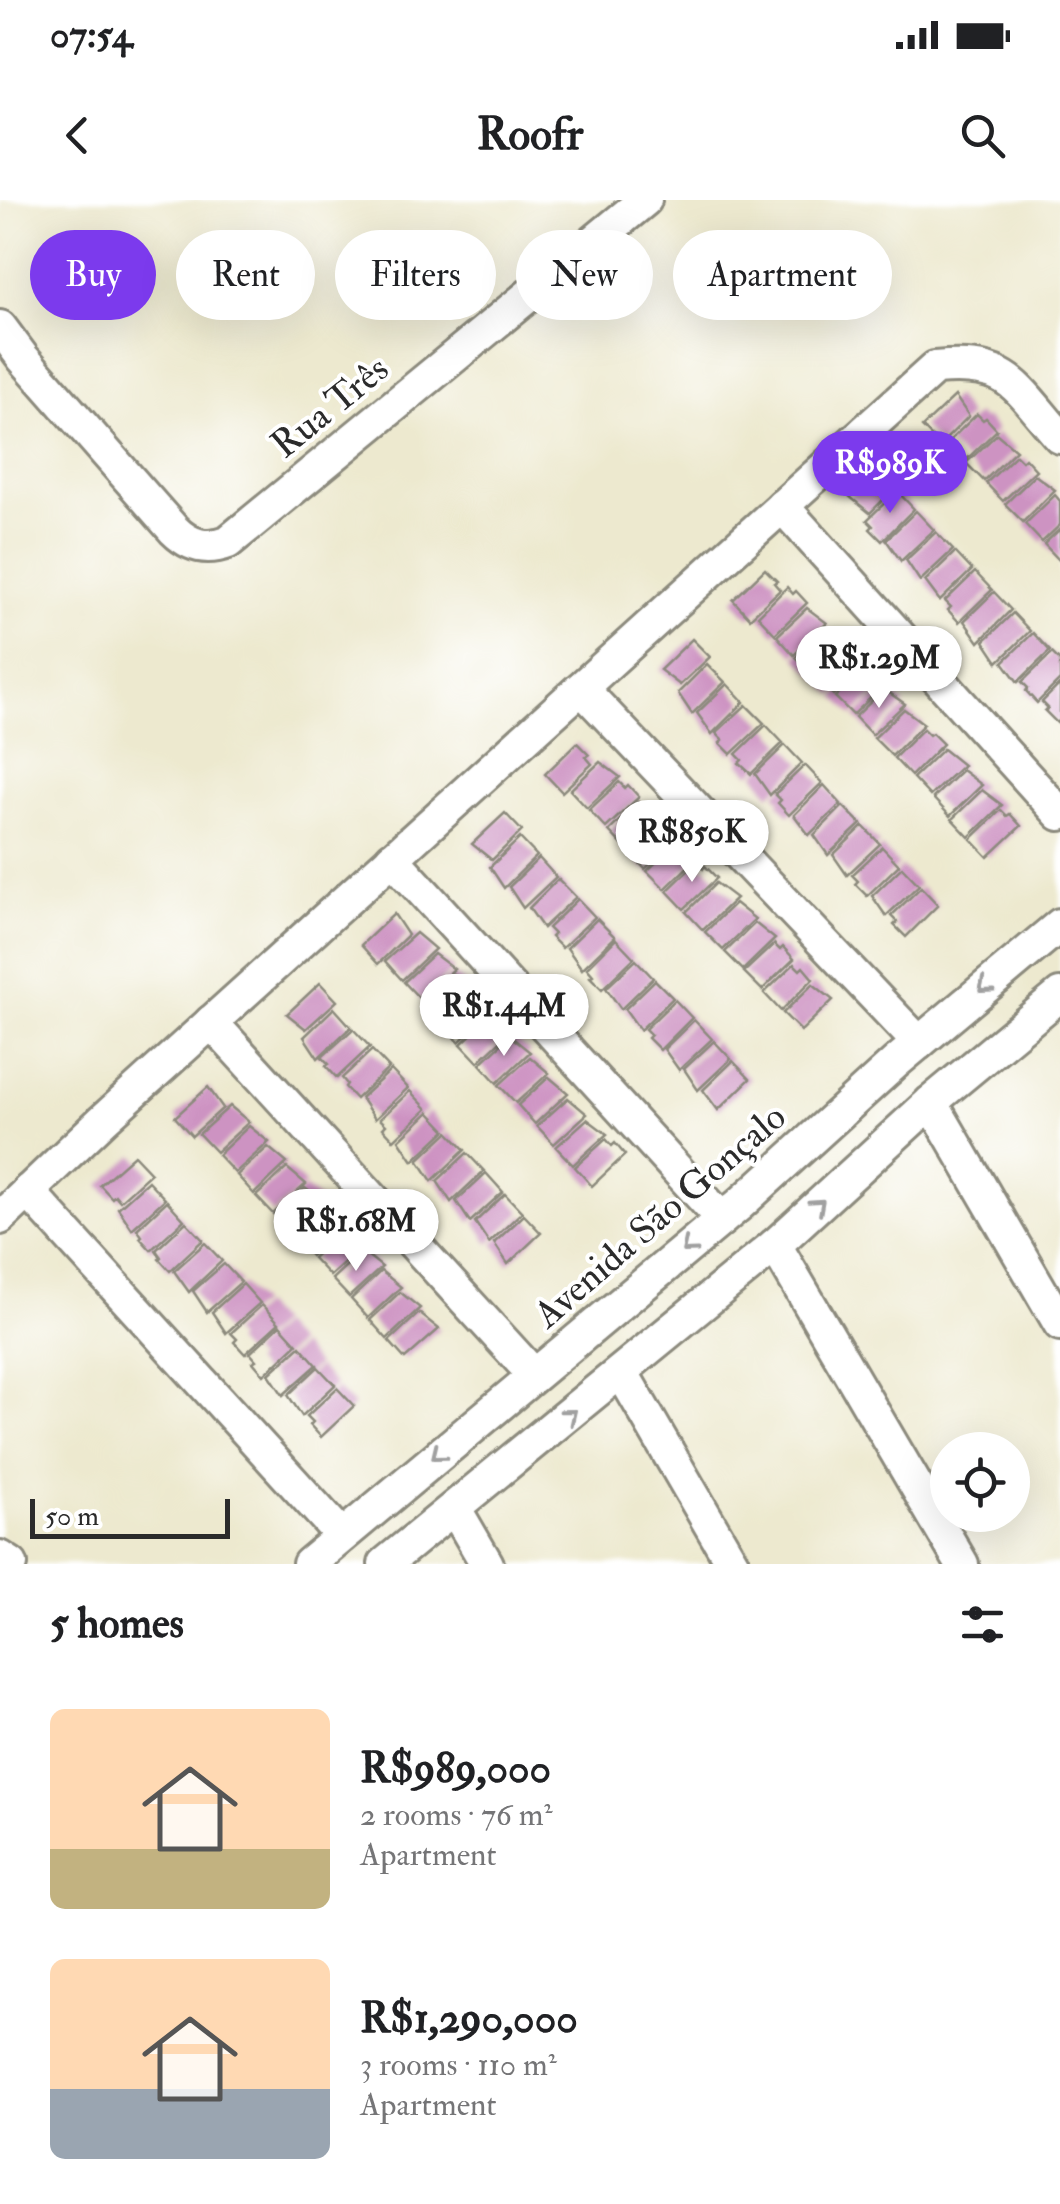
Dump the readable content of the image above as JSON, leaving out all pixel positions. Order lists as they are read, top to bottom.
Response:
{
  "streets": {
    "street": ["Rua Três", "Avenida São Gonçalo"]
  },
  "scale_bar": "50 m",
  "page": {
    "status": "07:54",
    "header": "Roofr",
    "chip": [
      "Buy",
      "Rent",
      "Filters",
      "New",
      "Apartment"
    ],
    "price": [
      "R$989K",
      "R$1.29M",
      "R$850K",
      "R$1.44M",
      "R$1.68M"
    ],
    "scale": "50 m",
    "heading": "5 homes",
    "list": [
      {
        "name": "R$989,000",
        "note": "2 rooms · 76 m² · Apartment"
      },
      {
        "name": "R$1,290,000",
        "note": "3 rooms · 110 m² · Apartment"
      }
    ]
  }
}
